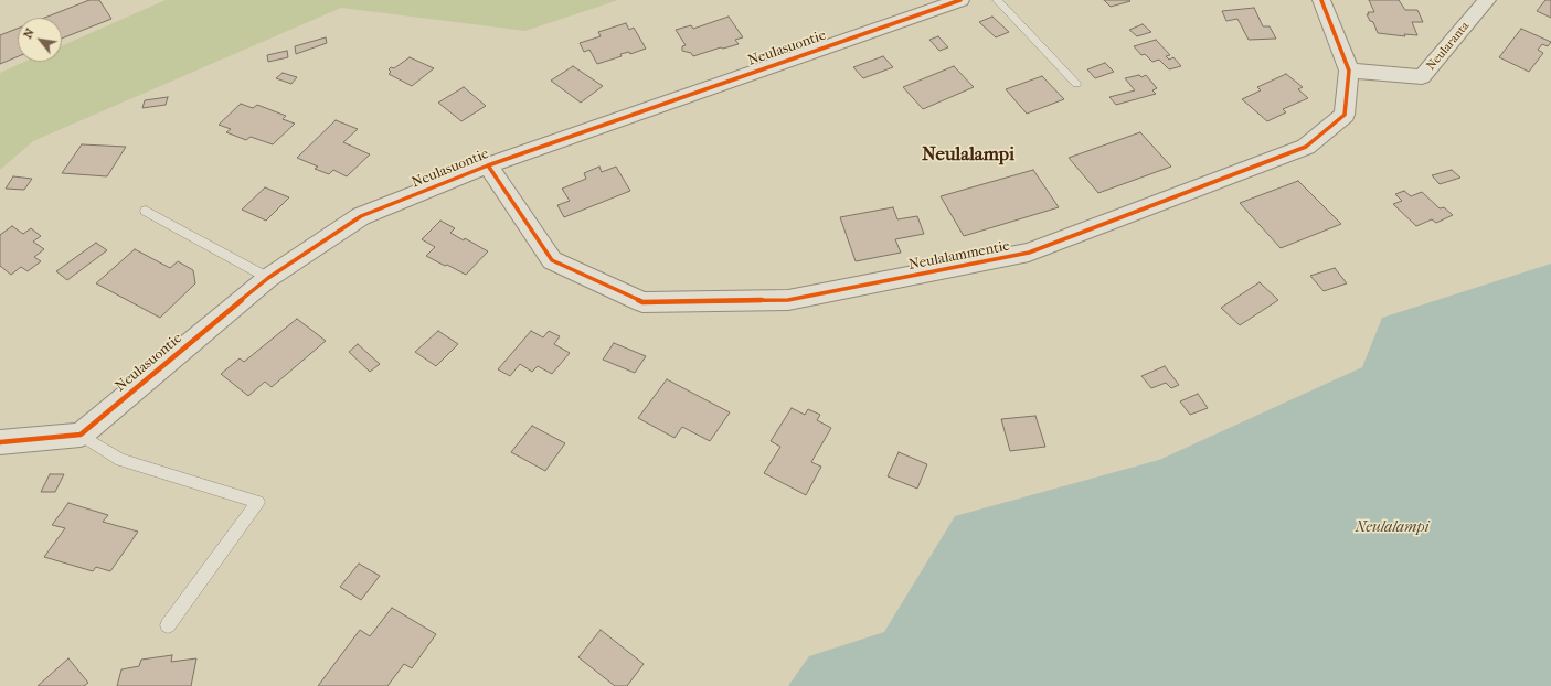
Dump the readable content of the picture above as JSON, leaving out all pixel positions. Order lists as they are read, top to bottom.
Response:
{
  "streets": {
    "street": ["Neularanta", "Neulasuontie", "Neulalammentie"]
  },
  "crossings": [
    ["Neularanta", "Neulalammentie"],
    ["Neulasuontie", "Neulalammentie"]
  ],
  "districts": ["Neulalampi"],
  "water": ["Neulalampi"],
  "north": "top left"
}
